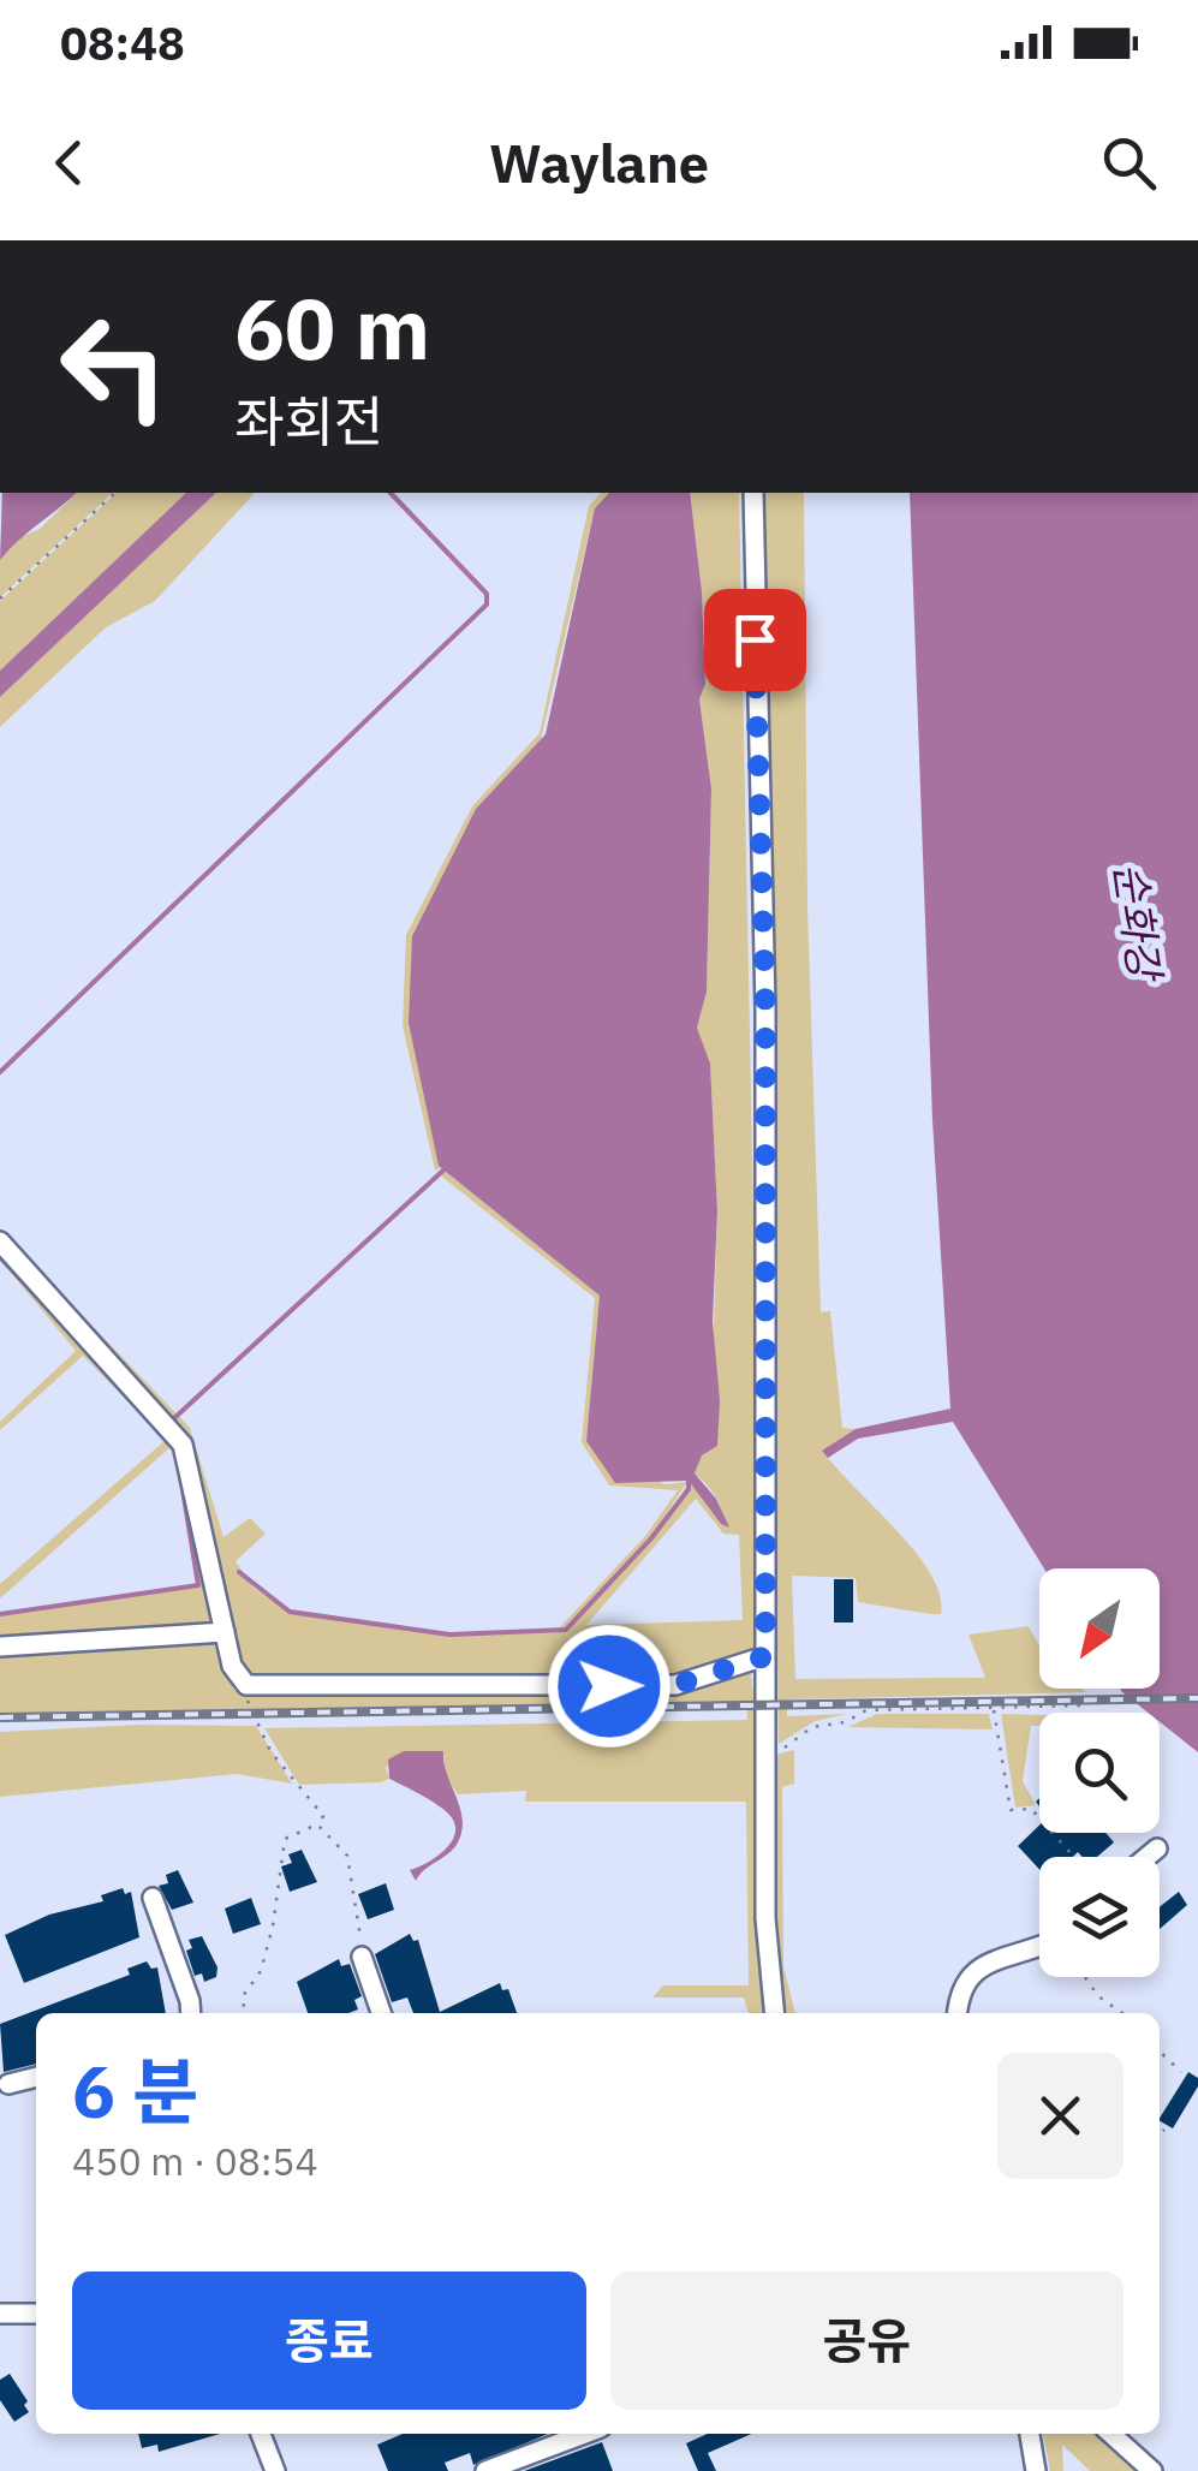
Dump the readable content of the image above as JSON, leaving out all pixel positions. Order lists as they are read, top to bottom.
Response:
{
  "water": ["순화강"],
  "north": "bottom left",
  "page": {
    "status": "08:48",
    "header": "Waylane",
    "turn": ["60 m", "좌회전"],
    "heading": ["6 분", "450 m · 08:54"],
    "buttons": ["종료", "공유"]
  }
}
